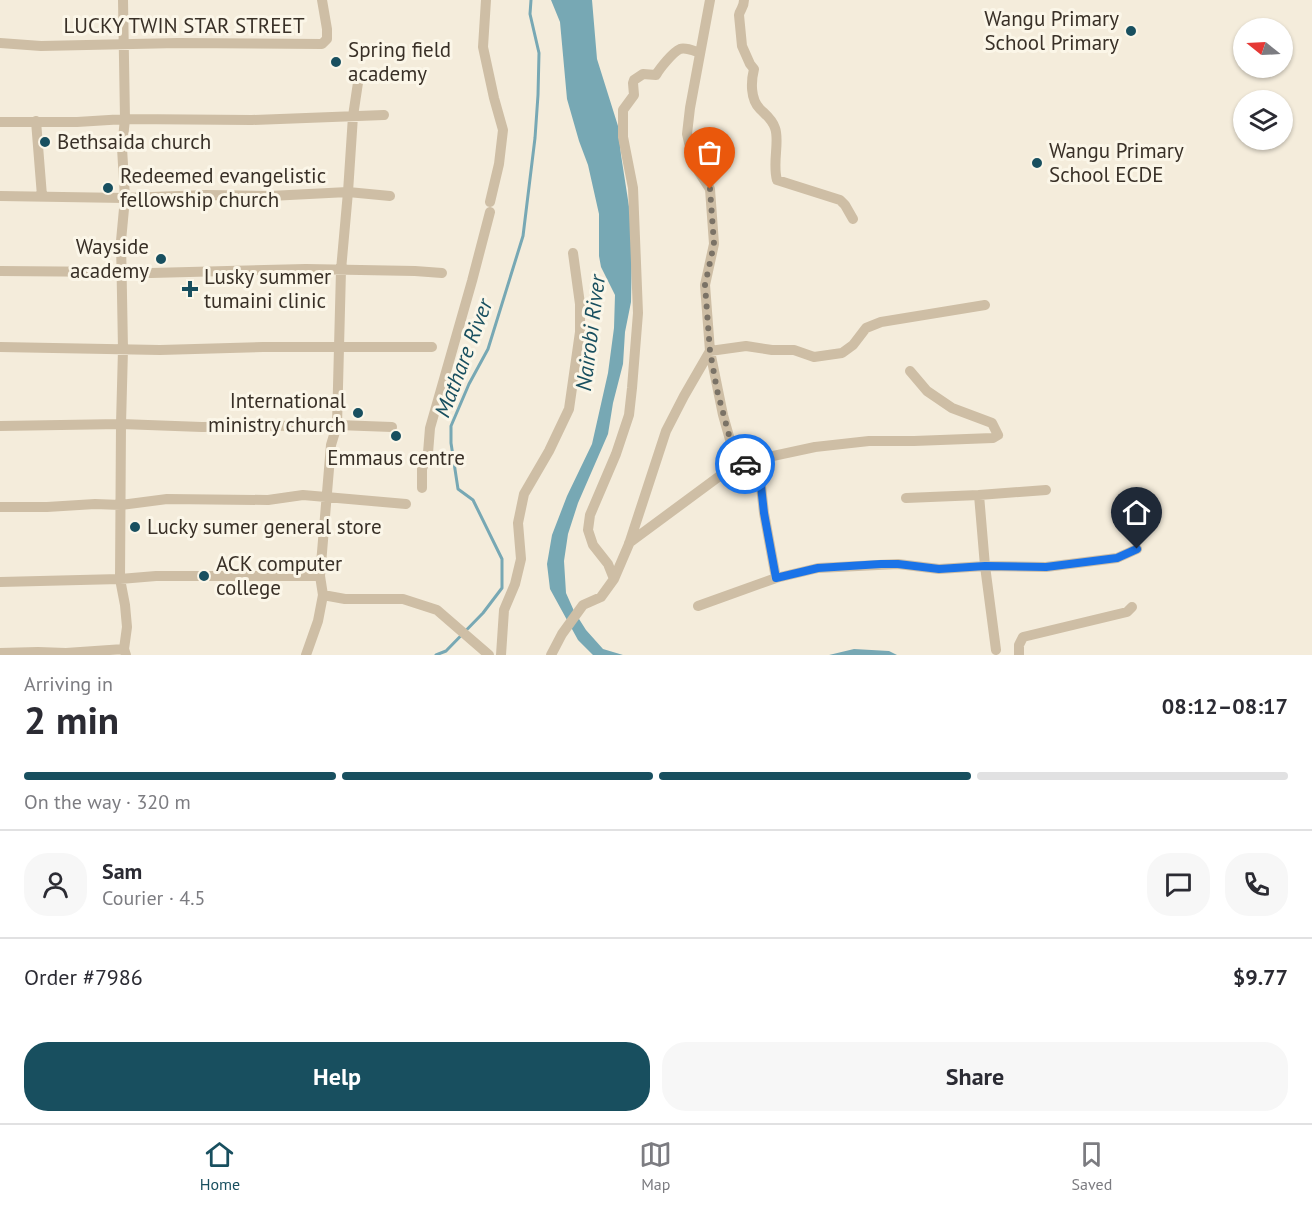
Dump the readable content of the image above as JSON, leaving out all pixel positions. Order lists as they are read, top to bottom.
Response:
{
  "streets": {
    "street": ["LUCKY TWIN STAR STREET"]
  },
  "water": ["Nairobi River", "Mathare River"],
  "places": {
    "other": [
      "Wangu Primary School Primary",
      "Spring field academy",
      "Bethsaida church",
      "Wangu Primary School ECDE",
      "Redeemed evangelistic fellowship church",
      "Wayside academy",
      "International ministry church",
      "Emmaus centre",
      "Lucky sumer general store",
      "ACK computer college"
    ],
    "health": ["Lusky summer tumaini clinic"]
  },
  "north": "left",
  "page": {
    "heading": ["2 min", "Arriving in", "08:12–08:17"],
    "panel": [
      "Sam",
      "Courier · 4.5",
      "Order #7986",
      "$9.77"
    ],
    "bar": "On the way · 320 m",
    "buttons": ["Help", "Share"],
    "tabs": ["Home", "Map", "Saved"]
  }
}
